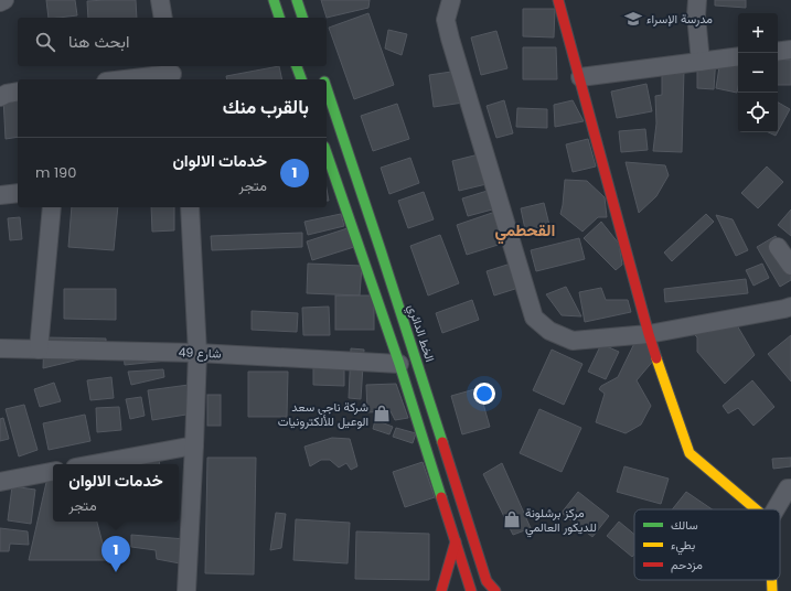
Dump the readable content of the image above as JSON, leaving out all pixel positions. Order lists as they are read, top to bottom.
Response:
{
  "streets": {
    "main road": ["الخط الدائري"],
    "street": ["شارع 49"]
  },
  "districts": ["القحطمي"],
  "places": {
    "school or university": ["مدرسة الإسراء"],
    "shop": ["شركة ناجي سعد الوعيل للألكترونيات", "مركز برشلونة للديكور العالمي"]
  },
  "legend": ["سالك", "بطيء", "مزدحم"],
  "page": {
    "map_buttons": ["+", "−"],
    "search": "ابحث هنا",
    "heading": "بالقرب منك",
    "list": [
      {
        "mark": "1",
        "name": "خدمات الالوان",
        "note": "متجر",
        "value": "190 m"
      }
    ],
    "popup": ["خدمات الالوان", "متجر"],
    "pins": "1"
  }
}
